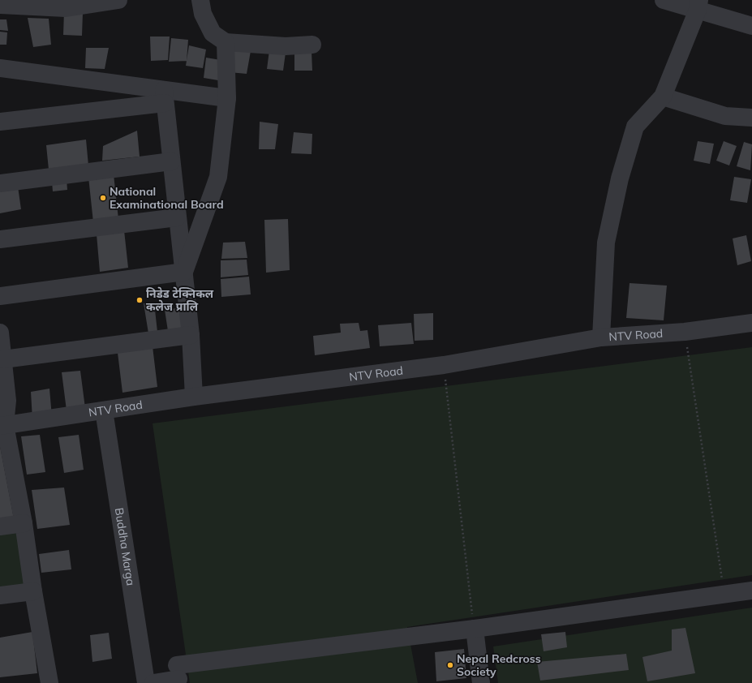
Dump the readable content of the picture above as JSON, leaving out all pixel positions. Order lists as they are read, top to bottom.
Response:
{
  "streets": {
    "street": ["NTV Road", "Buddha Marga"]
  },
  "crossings": [
    ["NTV Road", "Buddha Marga"]
  ],
  "places": ["National Examinational Board", "निडेड टेक्निकल कलेज प्रालि", "Nepal Redcross Society"]
}
